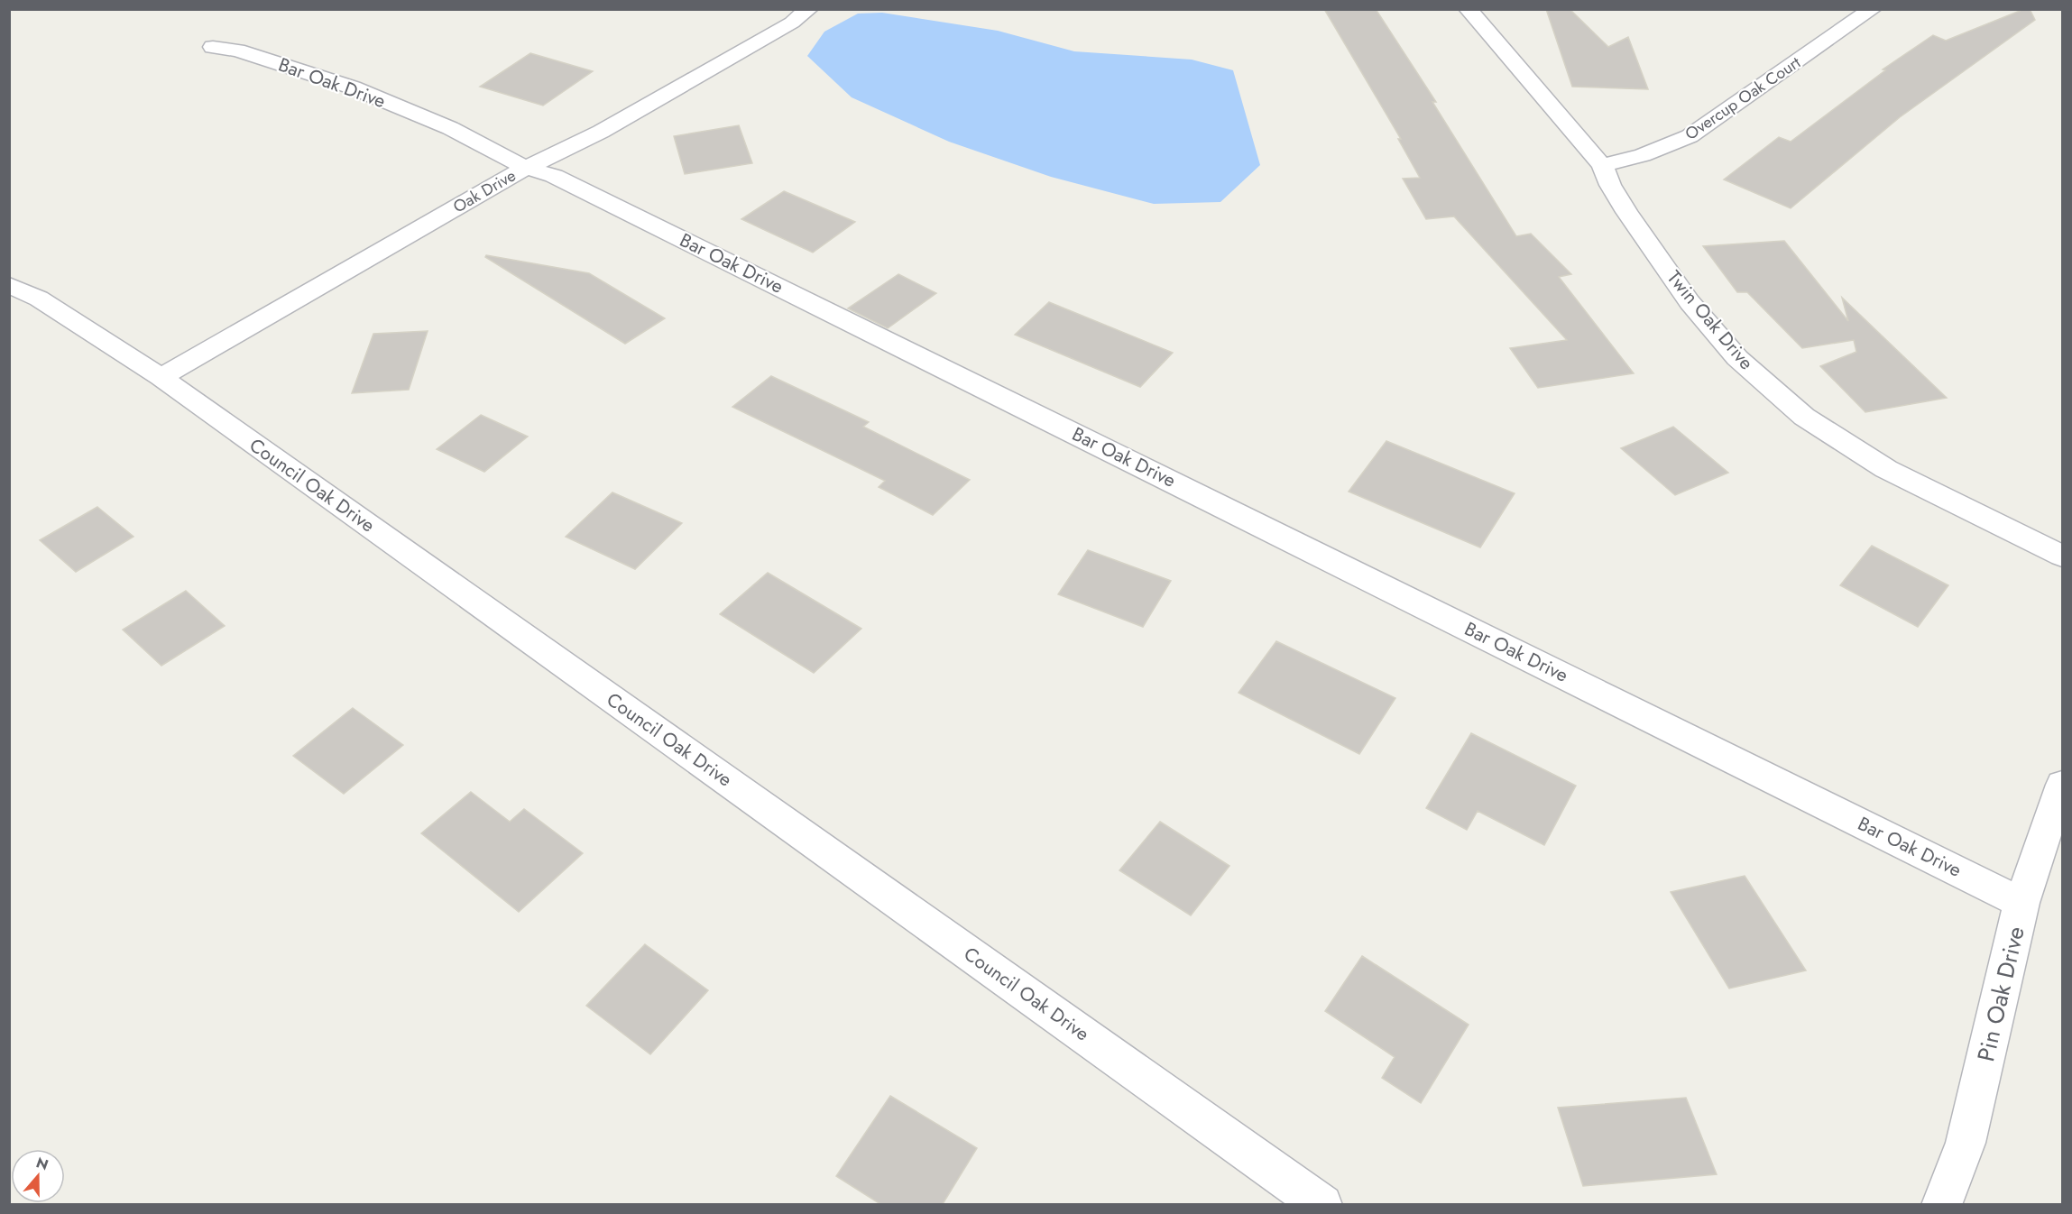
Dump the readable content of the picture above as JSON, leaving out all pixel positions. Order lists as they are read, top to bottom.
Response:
{
  "streets": {
    "street": [
      "Bar Oak Drive",
      "Overcup Oak Court",
      "Oak Drive",
      "Twin Oak Drive",
      "Council Oak Drive",
      "Pin Oak Drive"
    ]
  },
  "crossings": [
    ["Bar Oak Drive", "Oak Drive"],
    ["Bar Oak Drive", "Pin Oak Drive"],
    ["Overcup Oak Court", "Twin Oak Drive"],
    ["Oak Drive", "Council Oak Drive"]
  ],
  "north": "top"
}
